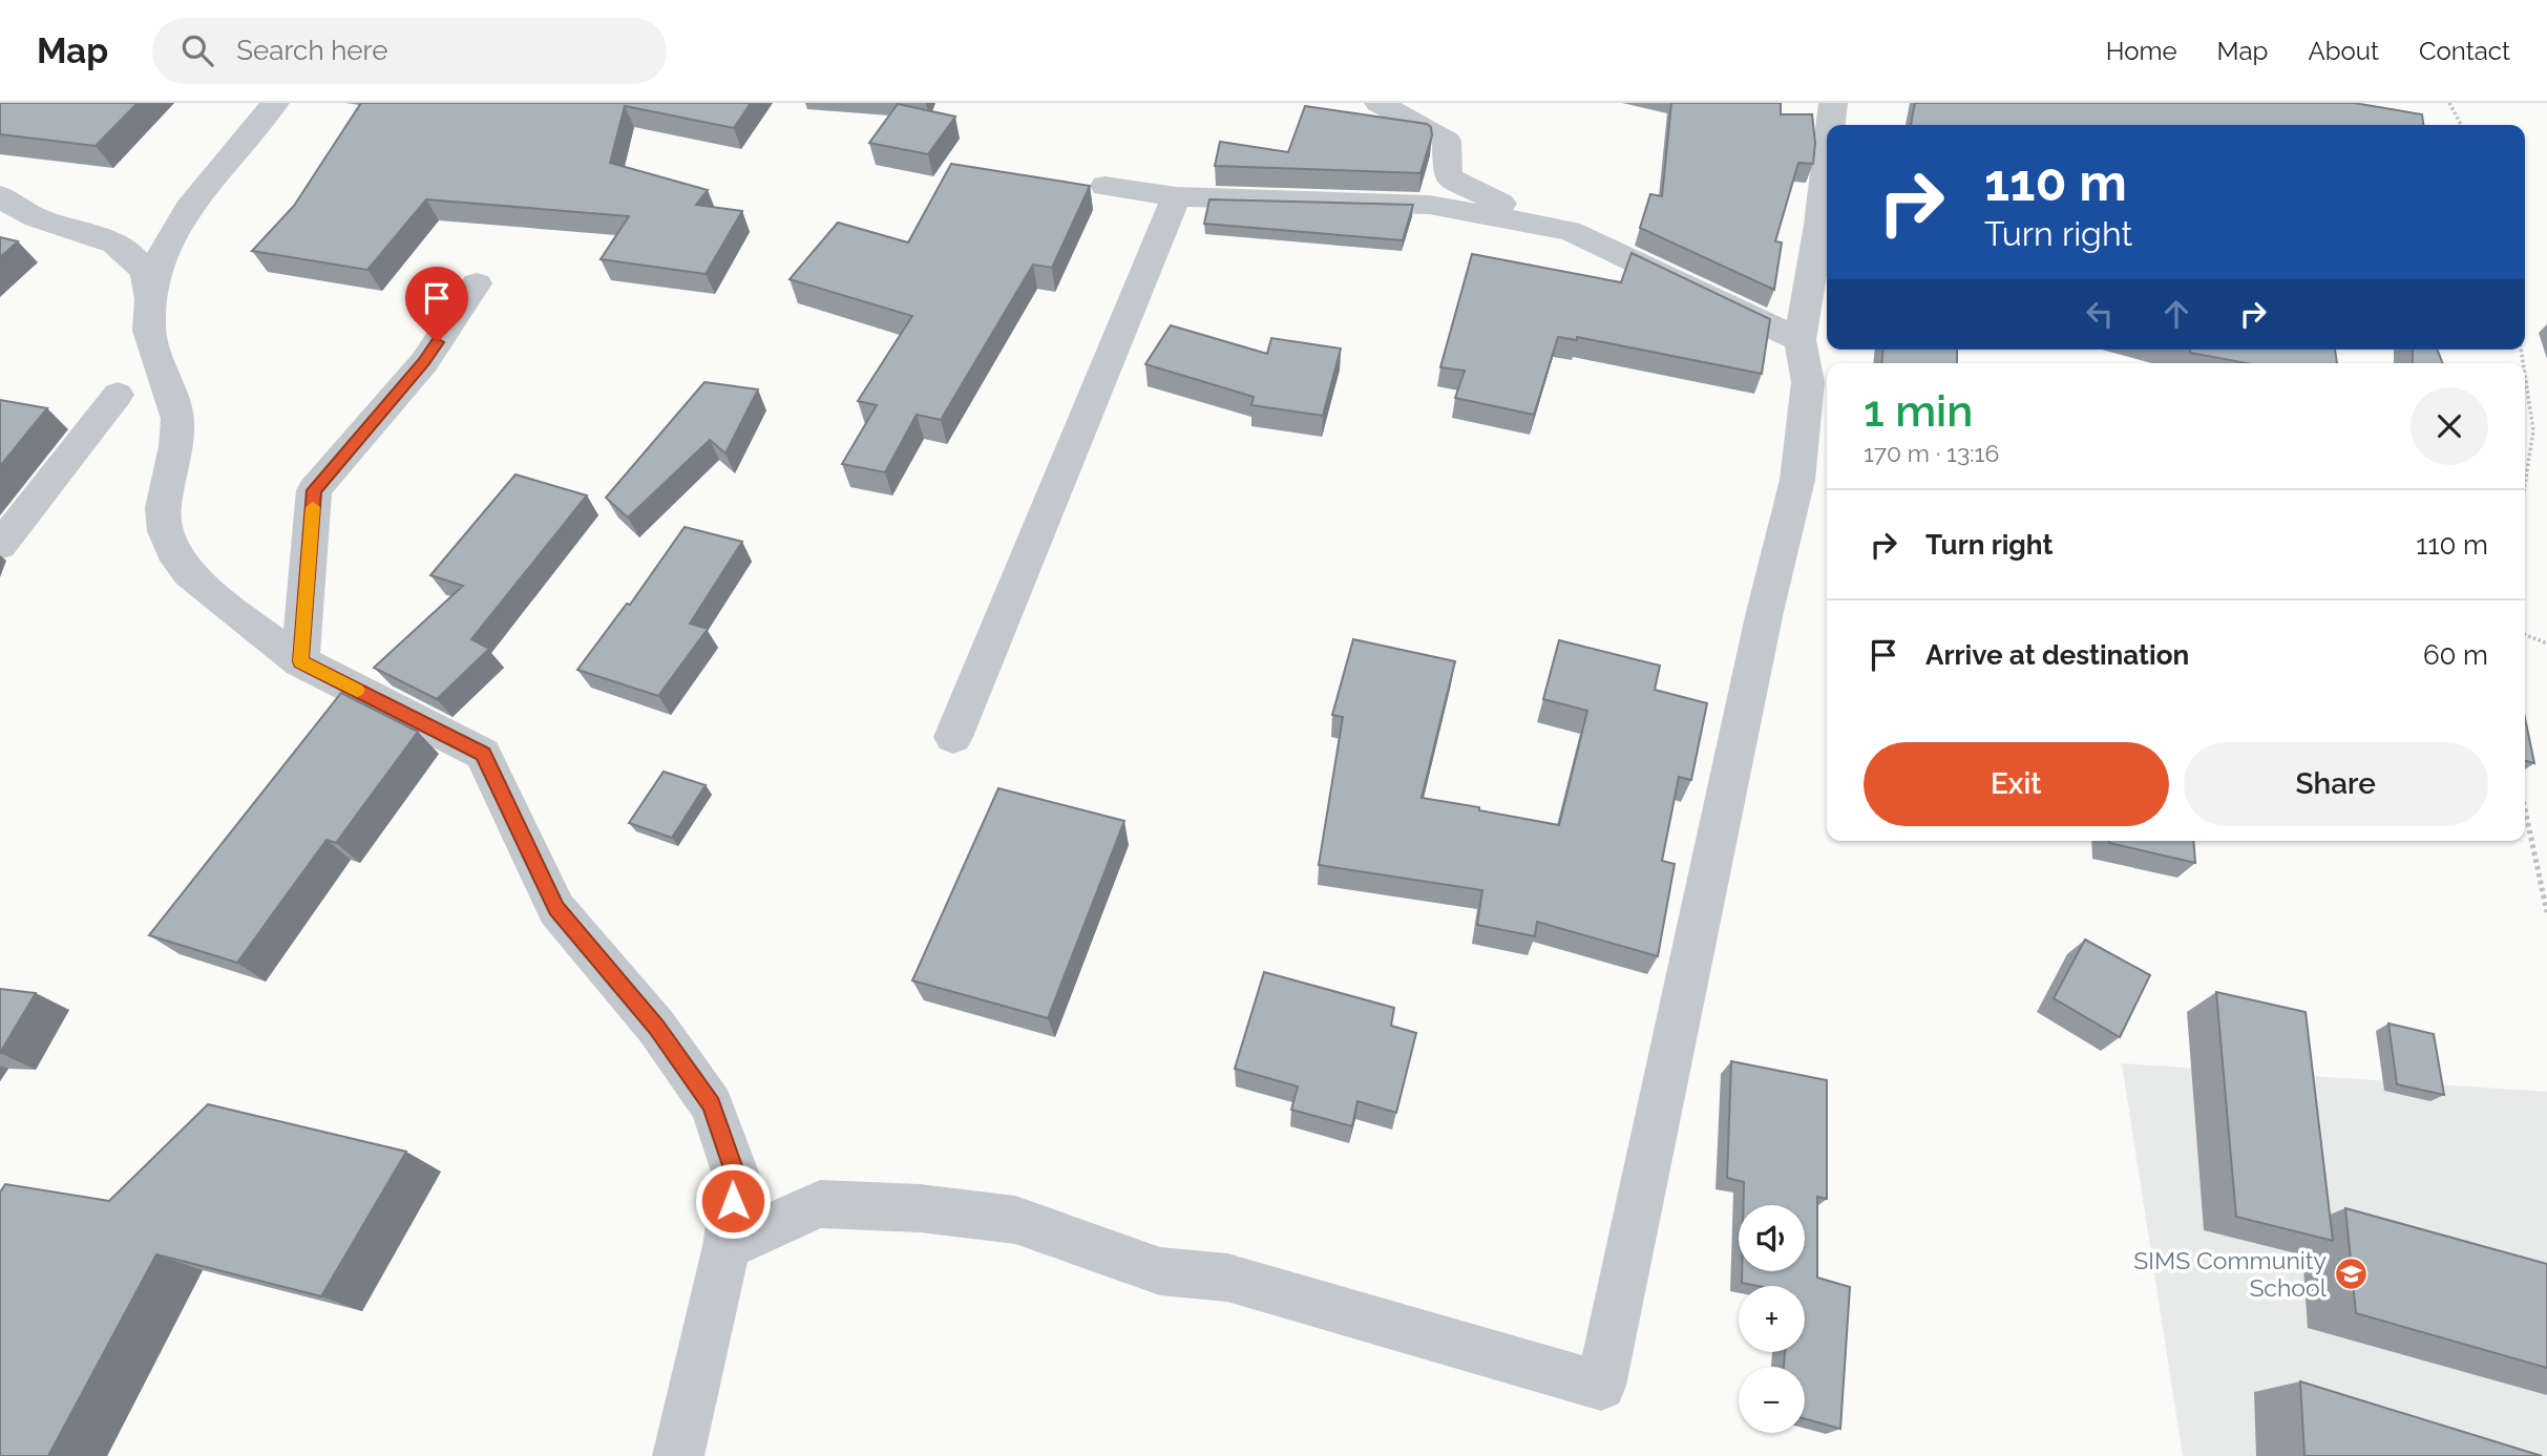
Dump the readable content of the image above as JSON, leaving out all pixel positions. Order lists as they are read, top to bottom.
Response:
{
  "places": {
    "school or university": ["SIMS Community School"]
  },
  "page": {
    "header": "Map",
    "search": "Search here",
    "nav": [
      "Home",
      "Map",
      "About",
      "Contact"
    ],
    "turn": ["110 m", "Turn right"],
    "heading": ["1 min", "170 m · 13:16"],
    "list": [
      {
        "name": "Turn right",
        "value": "110 m"
      },
      {
        "name": "Arrive at destination",
        "value": "60 m"
      }
    ],
    "buttons": ["Exit", "Share"],
    "map_buttons": ["+", "−"]
  }
}
